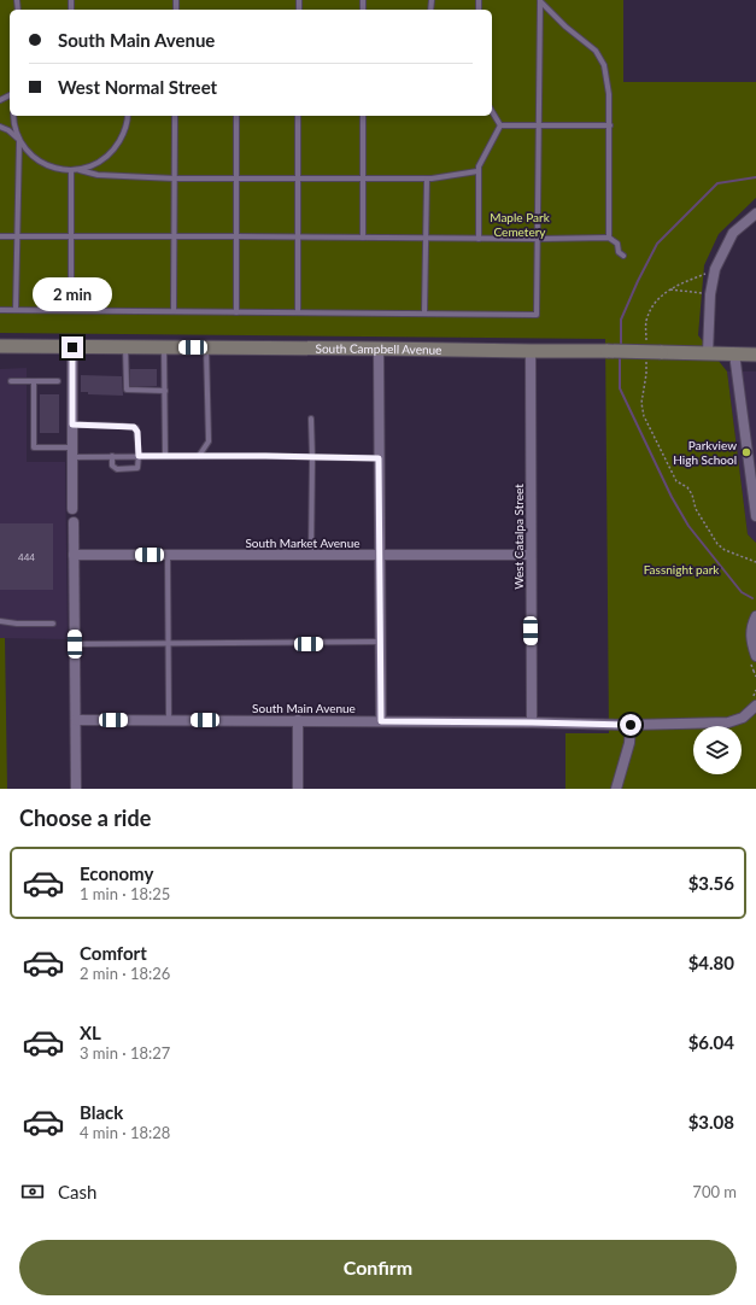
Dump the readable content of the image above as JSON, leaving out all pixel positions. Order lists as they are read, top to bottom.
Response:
{
  "streets": {
    "main road": ["South Campbell Avenue"],
    "street": ["West Catalpa Street", "South Market Avenue", "South Main Avenue"]
  },
  "crossings": [
    ["South Campbell Avenue", "West Catalpa Street"],
    ["West Catalpa Street", "South Market Avenue"],
    ["West Catalpa Street", "South Main Avenue"]
  ],
  "parks": ["Maple Park Cemetery", "Fassnight park"],
  "places": ["Parkview High School"],
  "house_numbers": ["444"],
  "page": {
    "banner": ["South Main Avenue", "West Normal Street"],
    "bubble": "2 min",
    "heading": "Choose a ride",
    "list": [
      {
        "name": "Economy",
        "note": "1 min · 18:25",
        "value": "$3.56"
      },
      {
        "name": "Comfort",
        "note": "2 min · 18:26",
        "value": "$4.80"
      },
      {
        "name": "XL",
        "note": "3 min · 18:27",
        "value": "$6.04"
      },
      {
        "name": "Black",
        "note": "4 min · 18:28",
        "value": "$3.08"
      }
    ],
    "pay": ["Cash", "700 m"],
    "buttons": "Confirm"
  }
}
